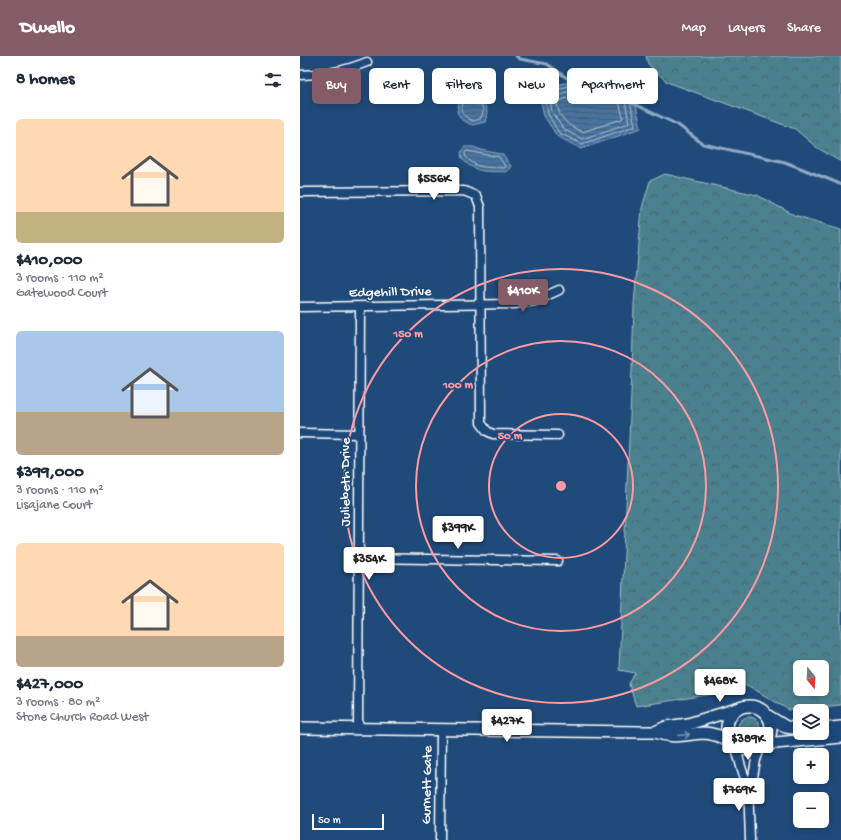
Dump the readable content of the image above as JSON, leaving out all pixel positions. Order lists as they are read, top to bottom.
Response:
{
  "streets": {
    "street": ["Edgehill Drive", "Juliebeth Drive", "Gurnett Gate"]
  },
  "crossings": [
    ["Edgehill Drive", "Juliebeth Drive"]
  ],
  "scale_bar": "50 m",
  "north": "bottom",
  "page": {
    "header": "Dwello",
    "nav": ["Map", "Layers", "Share"],
    "heading": "8 homes",
    "chip": [
      "Buy",
      "Rent",
      "Filters",
      "New",
      "Apartment"
    ],
    "list": [
      {
        "name": "$410,000",
        "note": "3 rooms · 110 m² · Gatewood Court"
      },
      {
        "name": "$399,000",
        "note": "3 rooms · 110 m² · Lisajane Court"
      },
      {
        "name": "$427,000",
        "note": "3 rooms · 80 m² · Stone Church Road West"
      }
    ],
    "price": [
      "$556K",
      "$410K",
      "$399K",
      "$354K",
      "$468K",
      "$427K",
      "$389K",
      "$769K"
    ],
    "map_buttons": ["+", "−"],
    "scale": "50 m"
  },
  "rings": ["150 m", "100 m", "50 m"]
}
